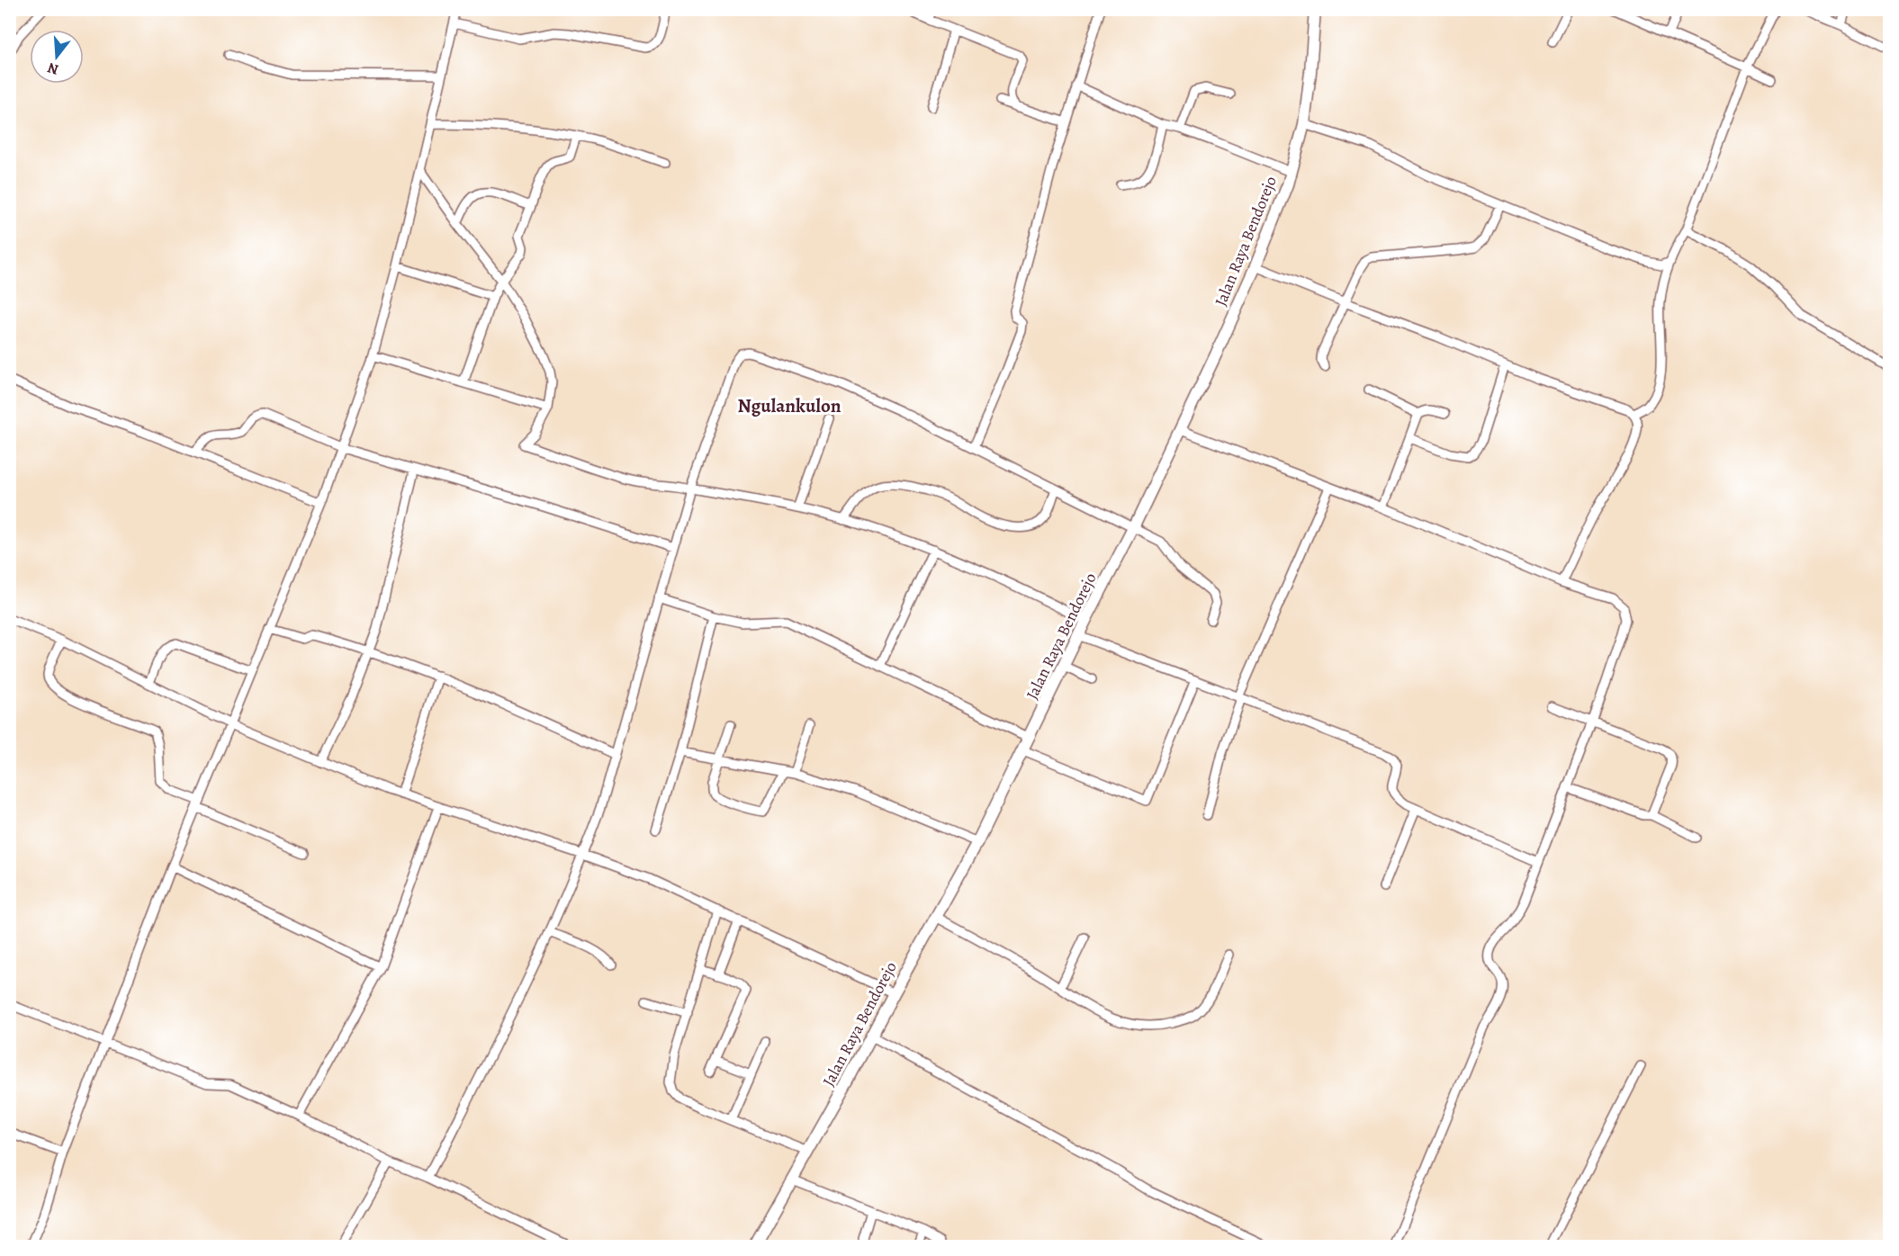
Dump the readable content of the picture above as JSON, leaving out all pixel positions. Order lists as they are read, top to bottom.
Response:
{
  "streets": {
    "main road": ["Jalan Raya Bendorejo"]
  },
  "districts": ["Ngulankulon"],
  "north": "bottom"
}
